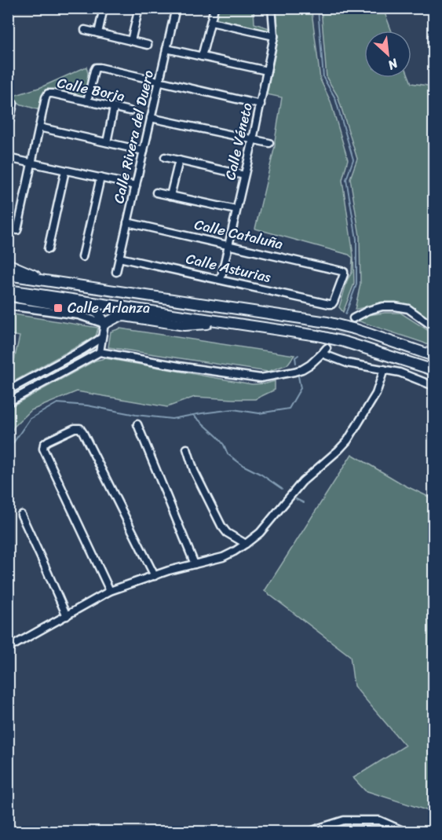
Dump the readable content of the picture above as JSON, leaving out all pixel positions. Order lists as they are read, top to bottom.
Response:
{
  "streets": {
    "street": [
      "Calle Borja",
      "Calle Rivera del Duero",
      "Calle Véneto",
      "Calle Cataluña",
      "Calle Asturias"
    ]
  },
  "crossings": [
    ["Calle Rivera del Duero", "Calle Cataluña"],
    ["Calle Rivera del Duero", "Calle Asturias"],
    ["Calle Véneto", "Calle Cataluña"],
    ["Calle Véneto", "Calle Asturias"],
    ["Calle Cataluña", "Calle Asturias"]
  ],
  "places": {
    "transit": ["Calle Arlanza"]
  },
  "north": "bottom right"
}
